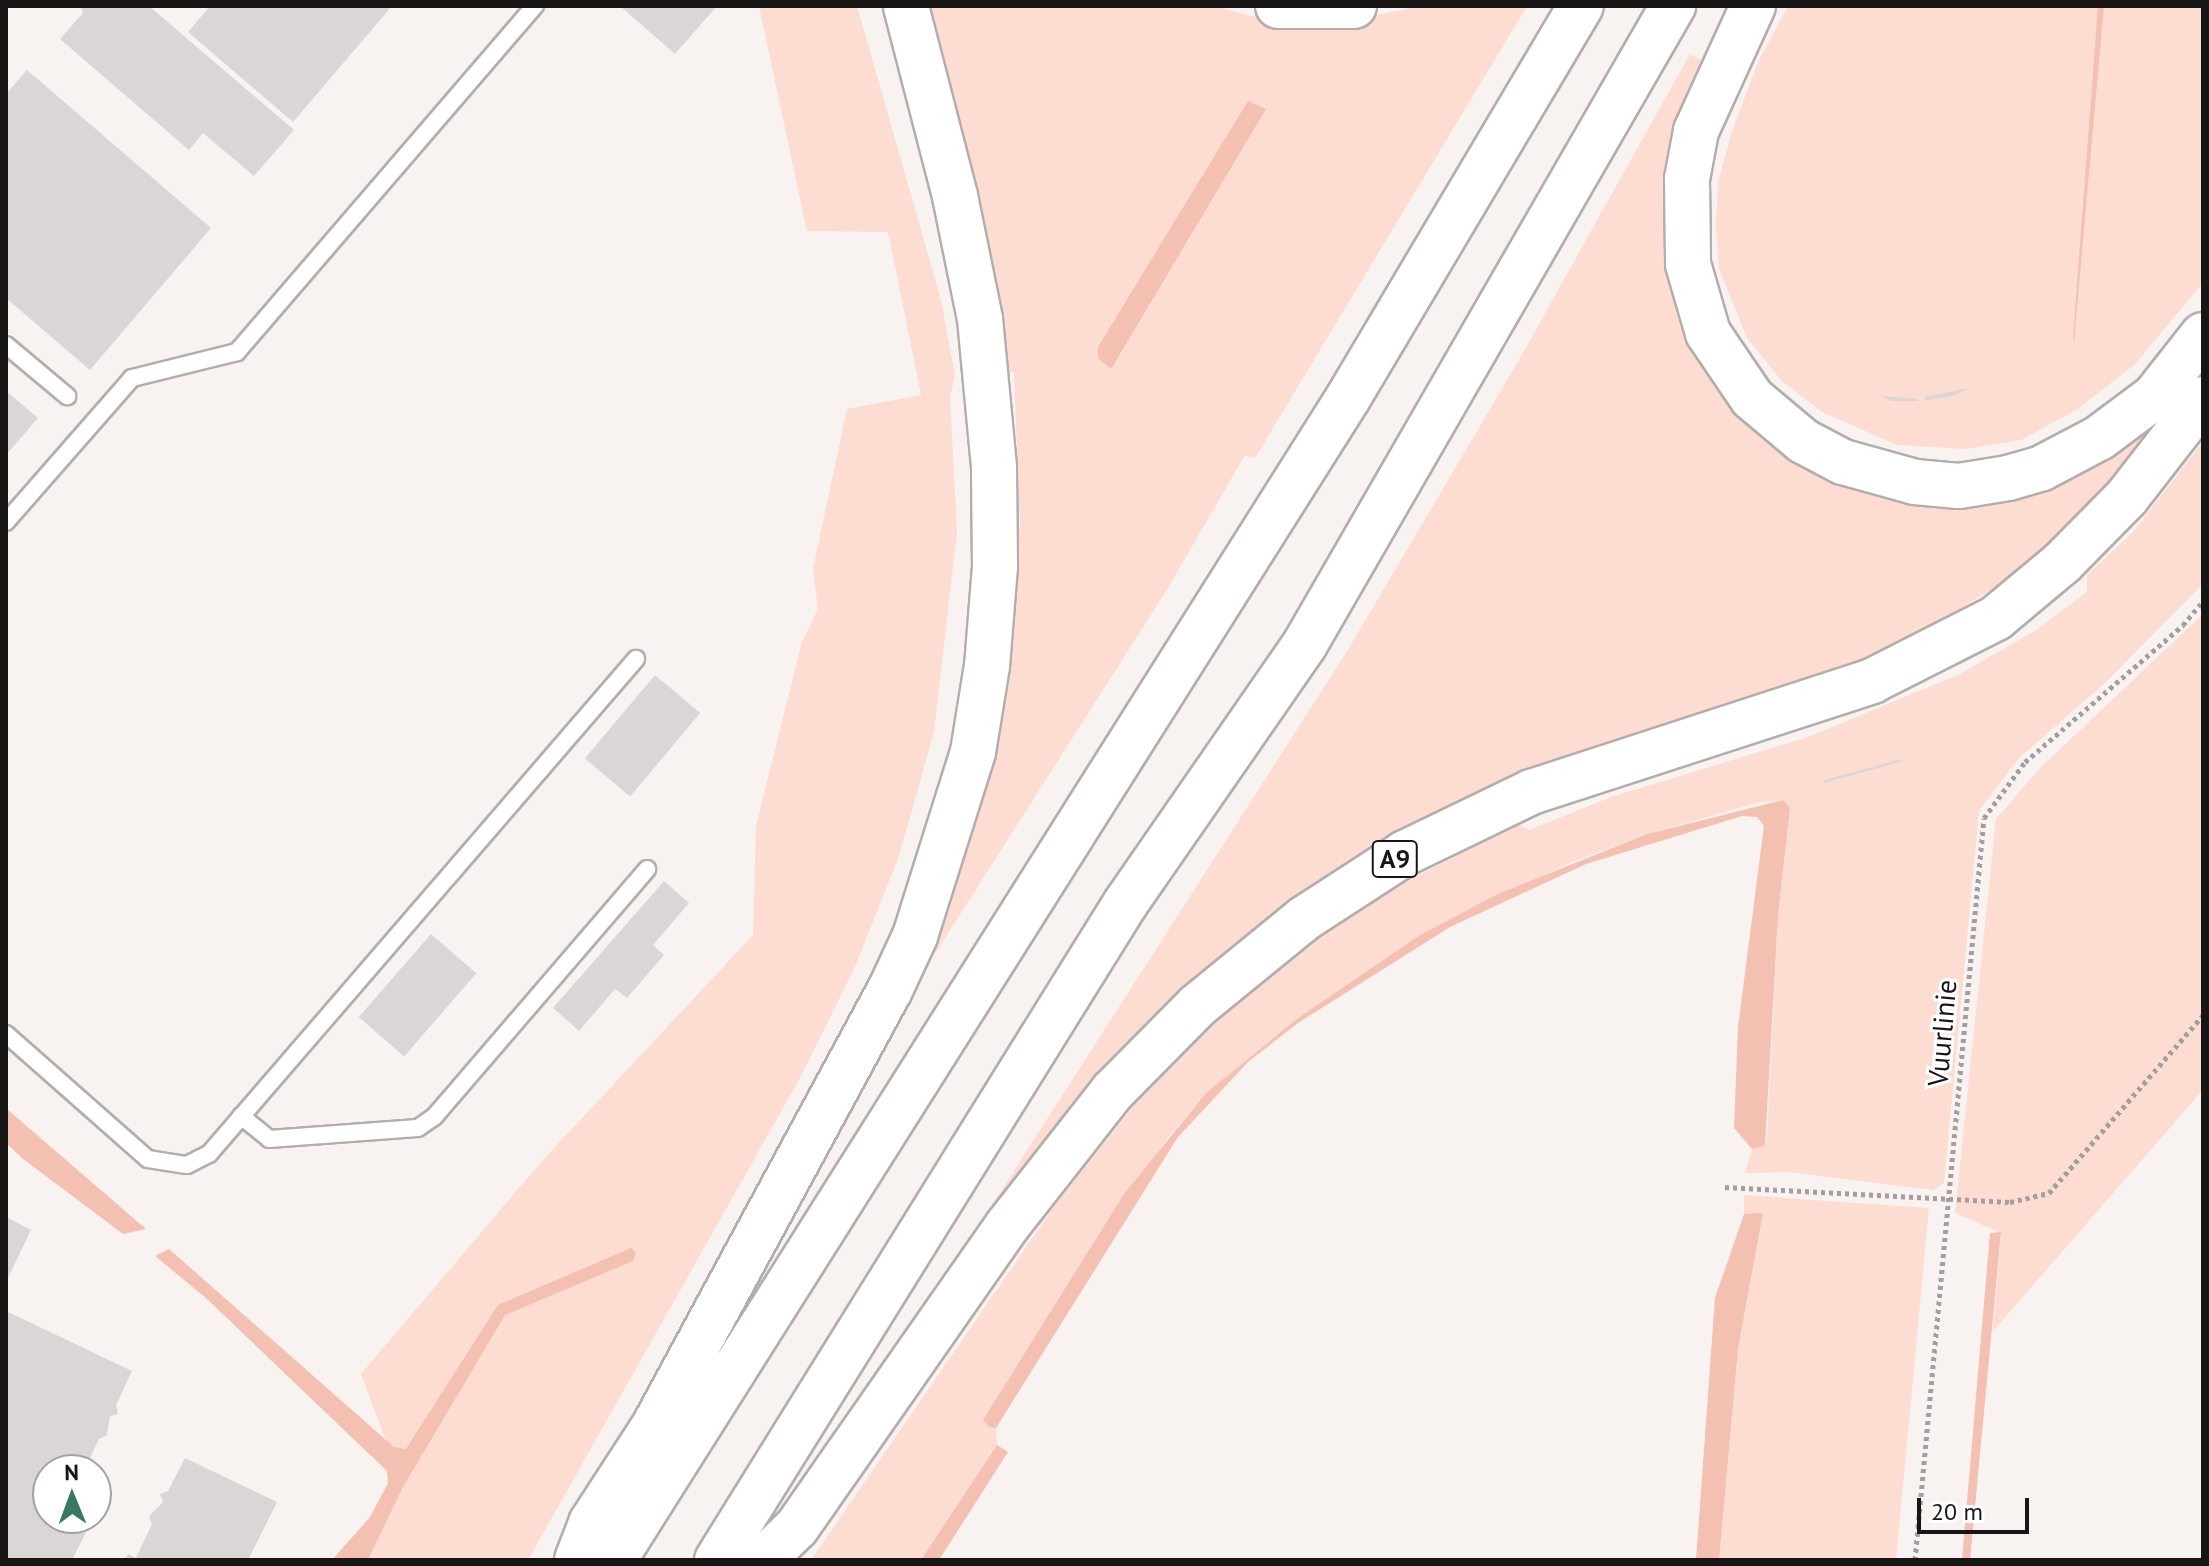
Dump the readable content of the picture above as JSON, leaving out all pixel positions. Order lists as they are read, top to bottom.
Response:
{
  "streets": {
    "highway": ["A9"],
    "path": ["Vuurlinie"]
  },
  "scale_bar": "20 m",
  "north": "top"
}
